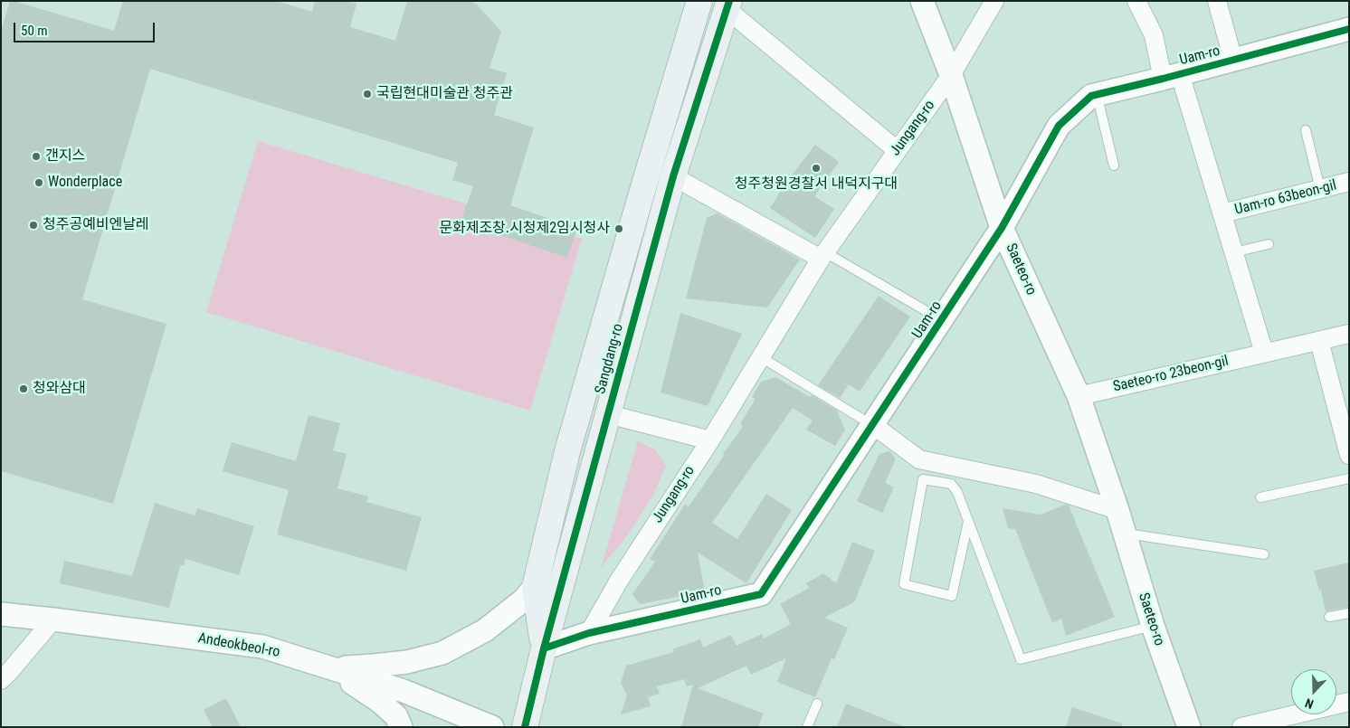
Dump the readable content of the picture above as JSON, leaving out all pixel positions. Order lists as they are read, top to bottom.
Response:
{
  "streets": {
    "main road": ["Sangdang-ro"],
    "street": [
      "Uam-ro",
      "Jungang-ro",
      "Uam-ro 63beon-gil",
      "Saeteo-ro",
      "Saeteo-ro 23beon-gil",
      "Andeokbeol-ro"
    ]
  },
  "crossings": [
    ["Uam-ro", "Jungang-ro"],
    ["Uam-ro", "Uam-ro 63beon-gil"],
    ["Uam-ro", "Saeteo-ro"],
    ["Uam-ro", "Sangdang-ro"],
    ["Jungang-ro", "Saeteo-ro"],
    ["Jungang-ro", "Sangdang-ro"],
    ["Saeteo-ro", "Saeteo-ro 23beon-gil"]
  ],
  "places": [
    "국립현대미술관 청주관",
    "갠지스",
    "청주청원경찰서 내덕지구대",
    "Wonderplace",
    "청주공예비엔날레",
    "문화제조창.시청제2임시청사",
    "청와삼대"
  ],
  "scale_bar": "50 m",
  "north": "bottom"
}
